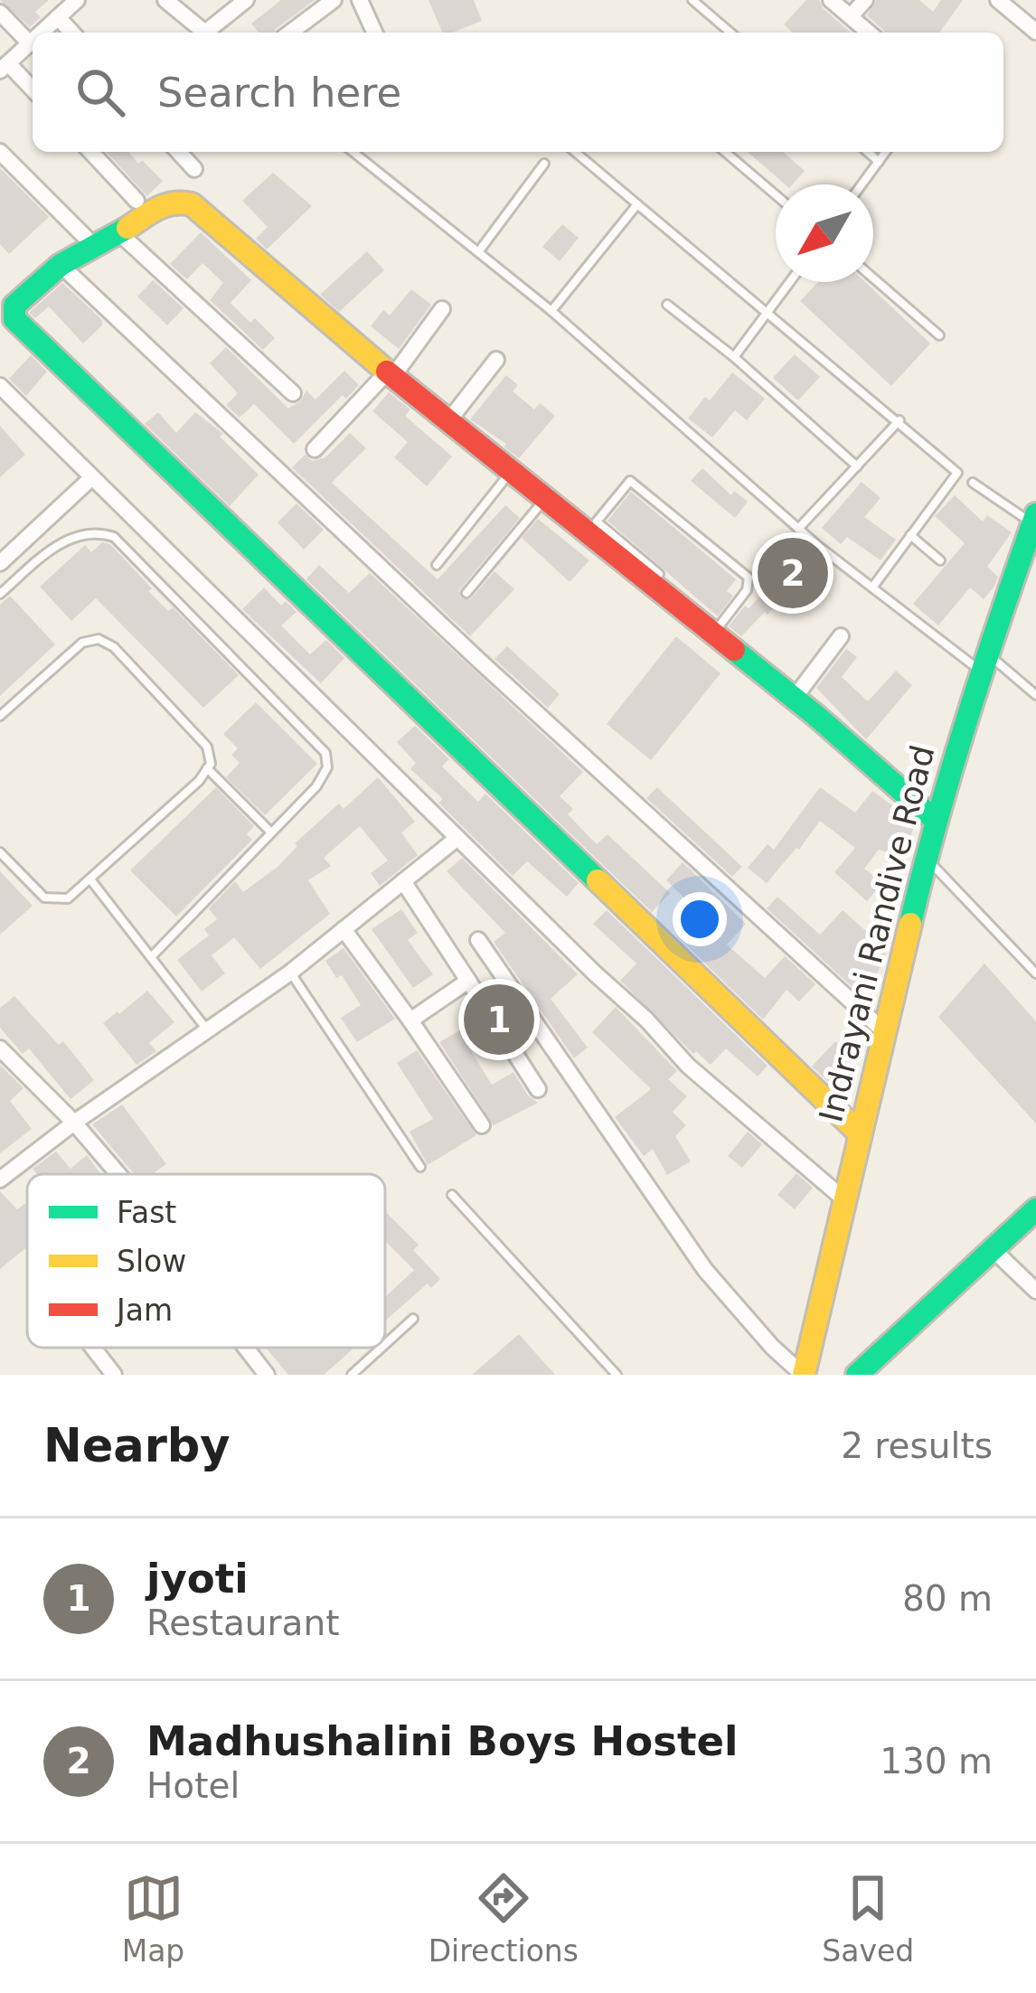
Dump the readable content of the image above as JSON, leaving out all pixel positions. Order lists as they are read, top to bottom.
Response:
{
  "streets": {
    "street": ["Indrayani Randive Road"]
  },
  "legend": ["Fast", "Slow", "Jam"],
  "north": "bottom left",
  "page": {
    "search": "Search here",
    "pins": ["2", "1"],
    "heading": ["Nearby", "2 results"],
    "list": [
      {
        "mark": "1",
        "name": "jyoti",
        "note": "Restaurant",
        "value": "80 m"
      },
      {
        "mark": "2",
        "name": "Madhushalini Boys Hostel",
        "note": "Hotel",
        "value": "130 m"
      }
    ],
    "nav": ["Map", "Directions", "Saved"]
  }
}
